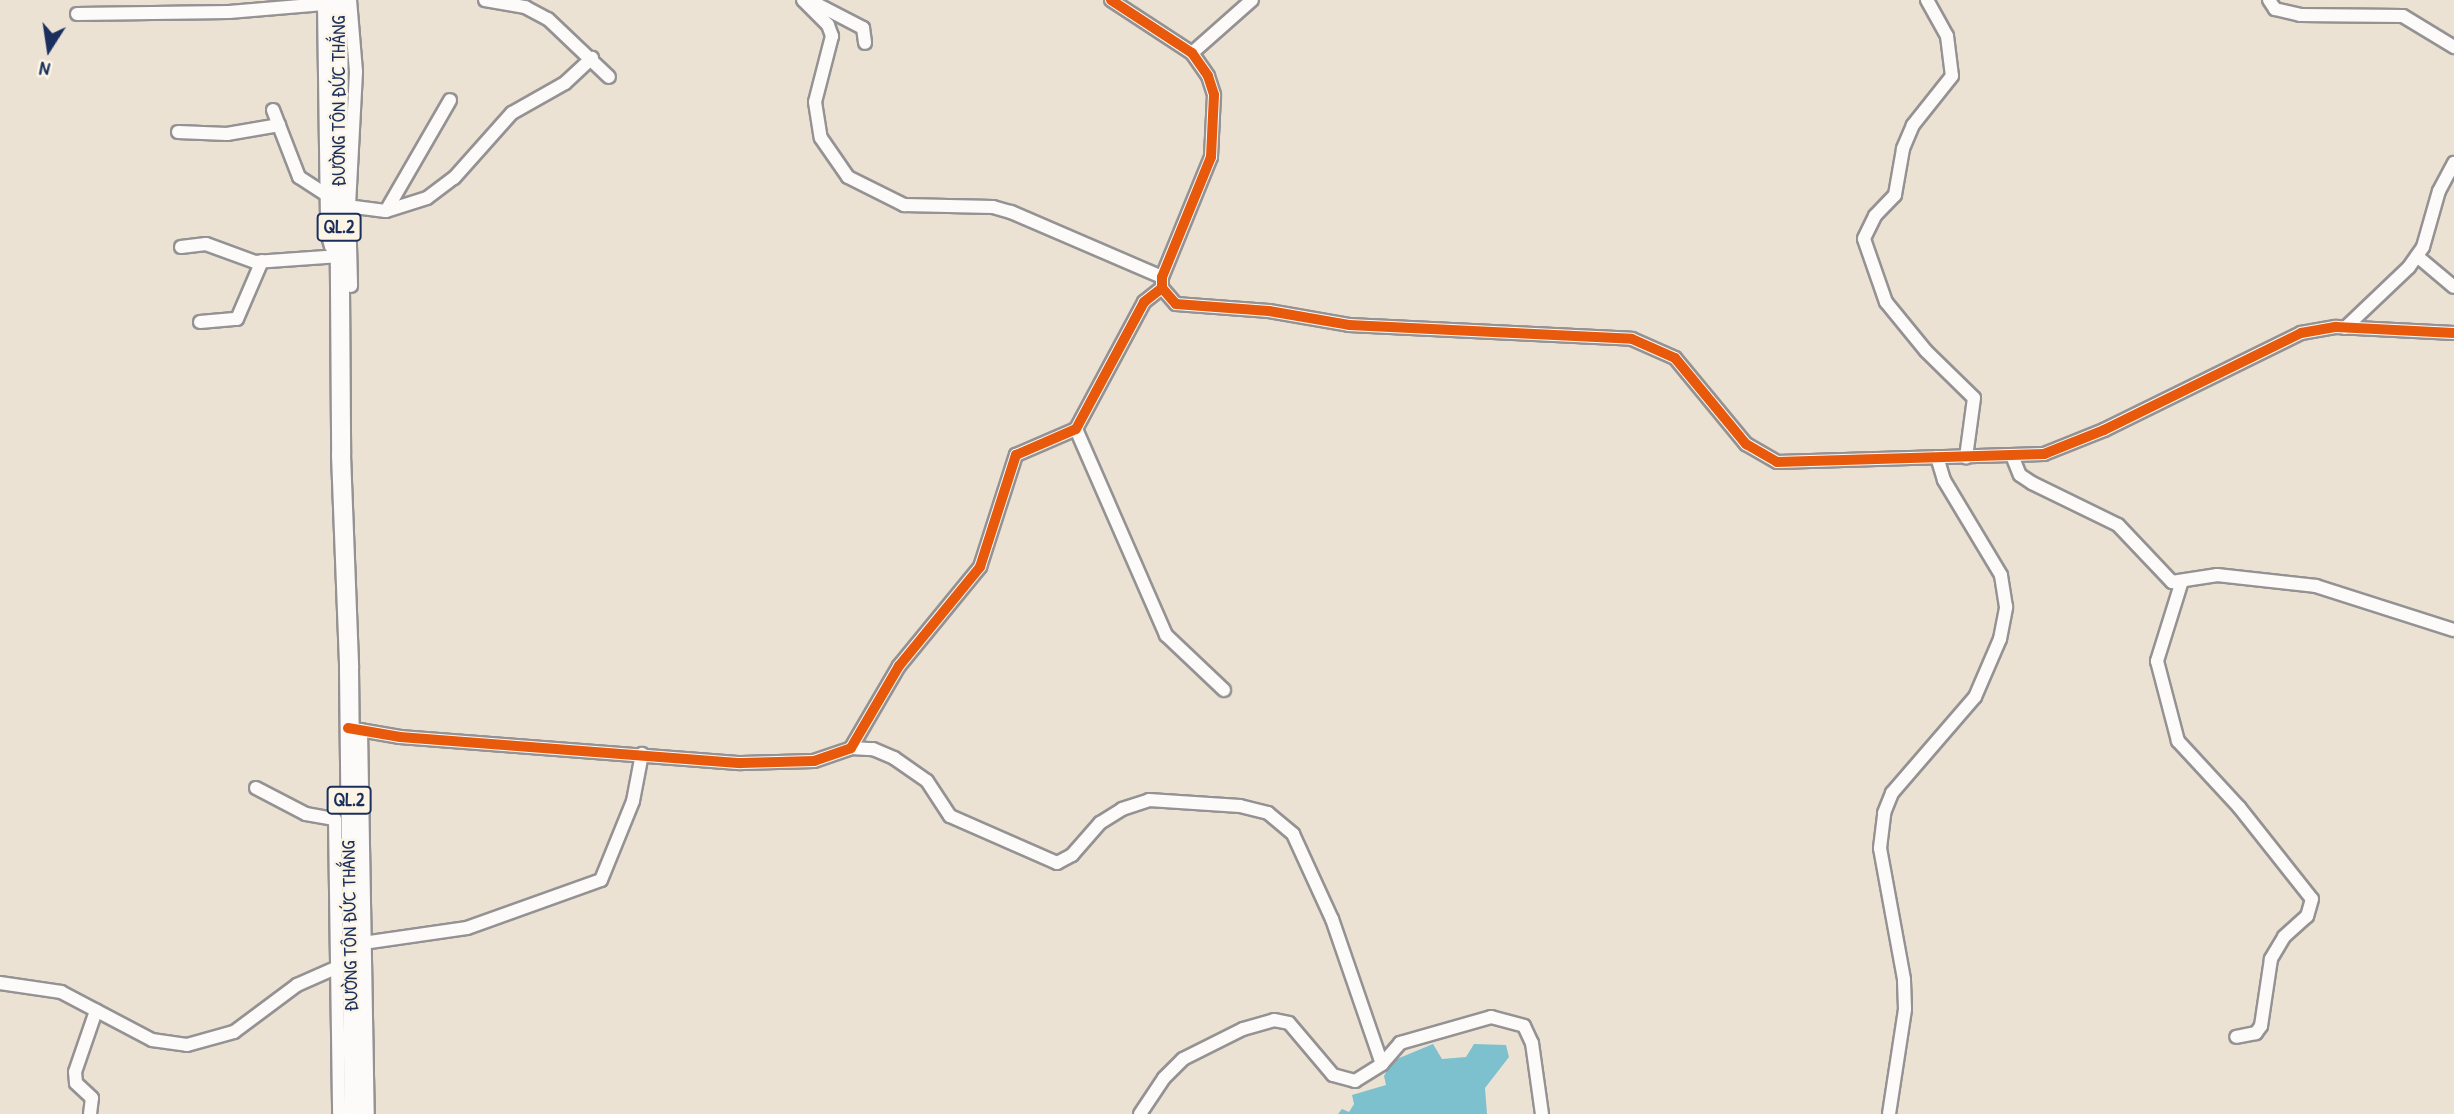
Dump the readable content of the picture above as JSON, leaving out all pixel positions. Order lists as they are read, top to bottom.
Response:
{
  "streets": {
    "highway": ["ĐƯỜNG TÔN ĐỨC THẮNG", "QL.2"]
  },
  "north": "bottom"
}
